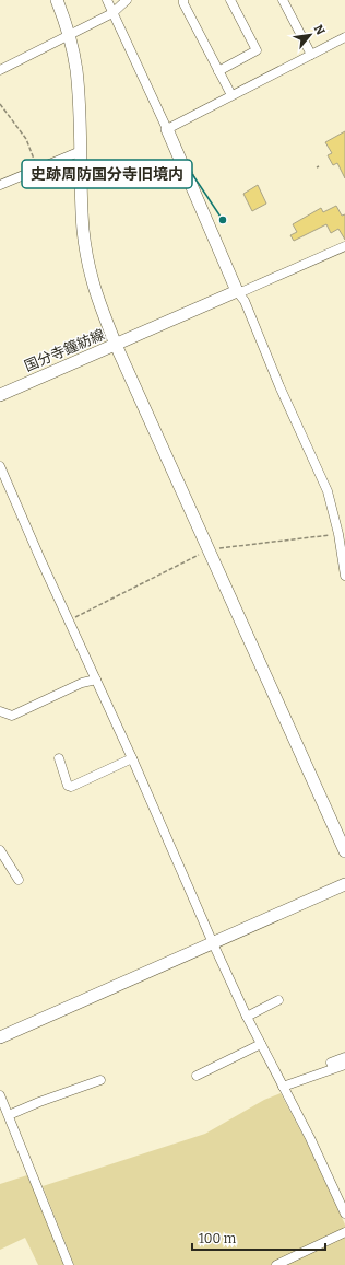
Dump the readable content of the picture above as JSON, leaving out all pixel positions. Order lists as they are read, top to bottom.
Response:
{
  "streets": {
    "street": ["国分寺鐘紡線"]
  },
  "places": ["史跡周防国分寺旧境内"],
  "scale_bar": "100 m",
  "north": "top right"
}
